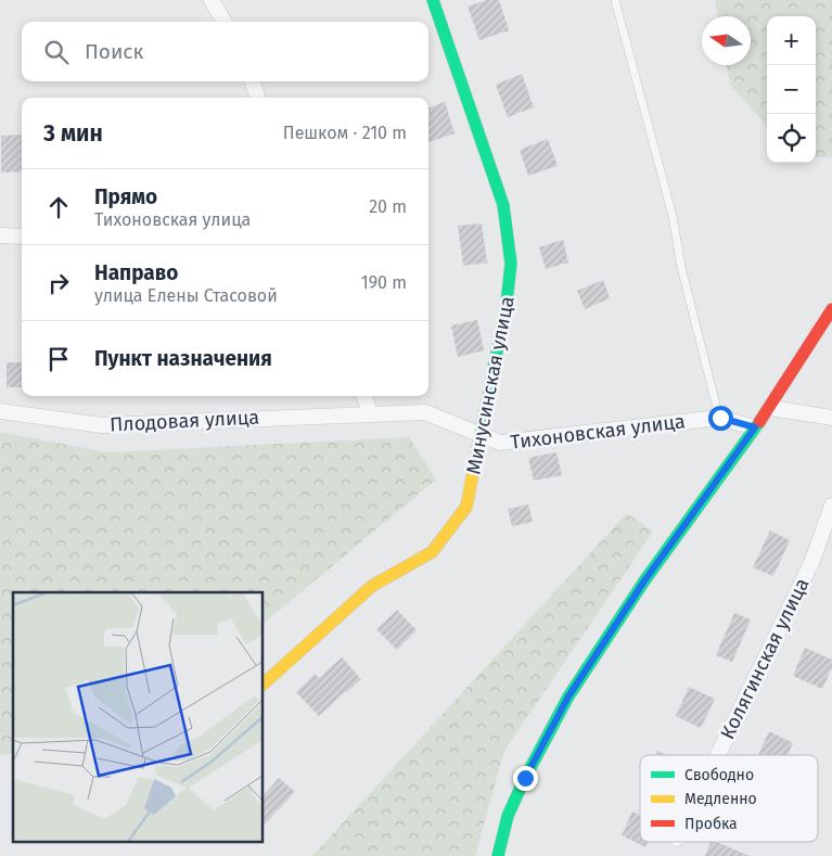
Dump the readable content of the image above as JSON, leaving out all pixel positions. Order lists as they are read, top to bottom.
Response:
{
  "streets": {
    "street": [
      "Минусинская улица",
      "Плодовая улица",
      "Тихоновская улица",
      "Колягинская улица"
    ]
  },
  "crossings": [
    ["Минусинская улица", "Тихоновская улица"],
    ["Плодовая улица", "Тихоновская улица"]
  ],
  "legend": ["Свободно", "Медленно", "Пробка"],
  "north": "left",
  "page": {
    "map_buttons": ["+", "−"],
    "search": "Поиск",
    "heading": ["3 мин", "Пешком · 210 m"],
    "list": [
      ["Прямо", "Тихоновская улица", "20 m"],
      ["Направо", "улица Елены Стасовой", "190 m"],
      "Пункт назначения"
    ]
  }
}
